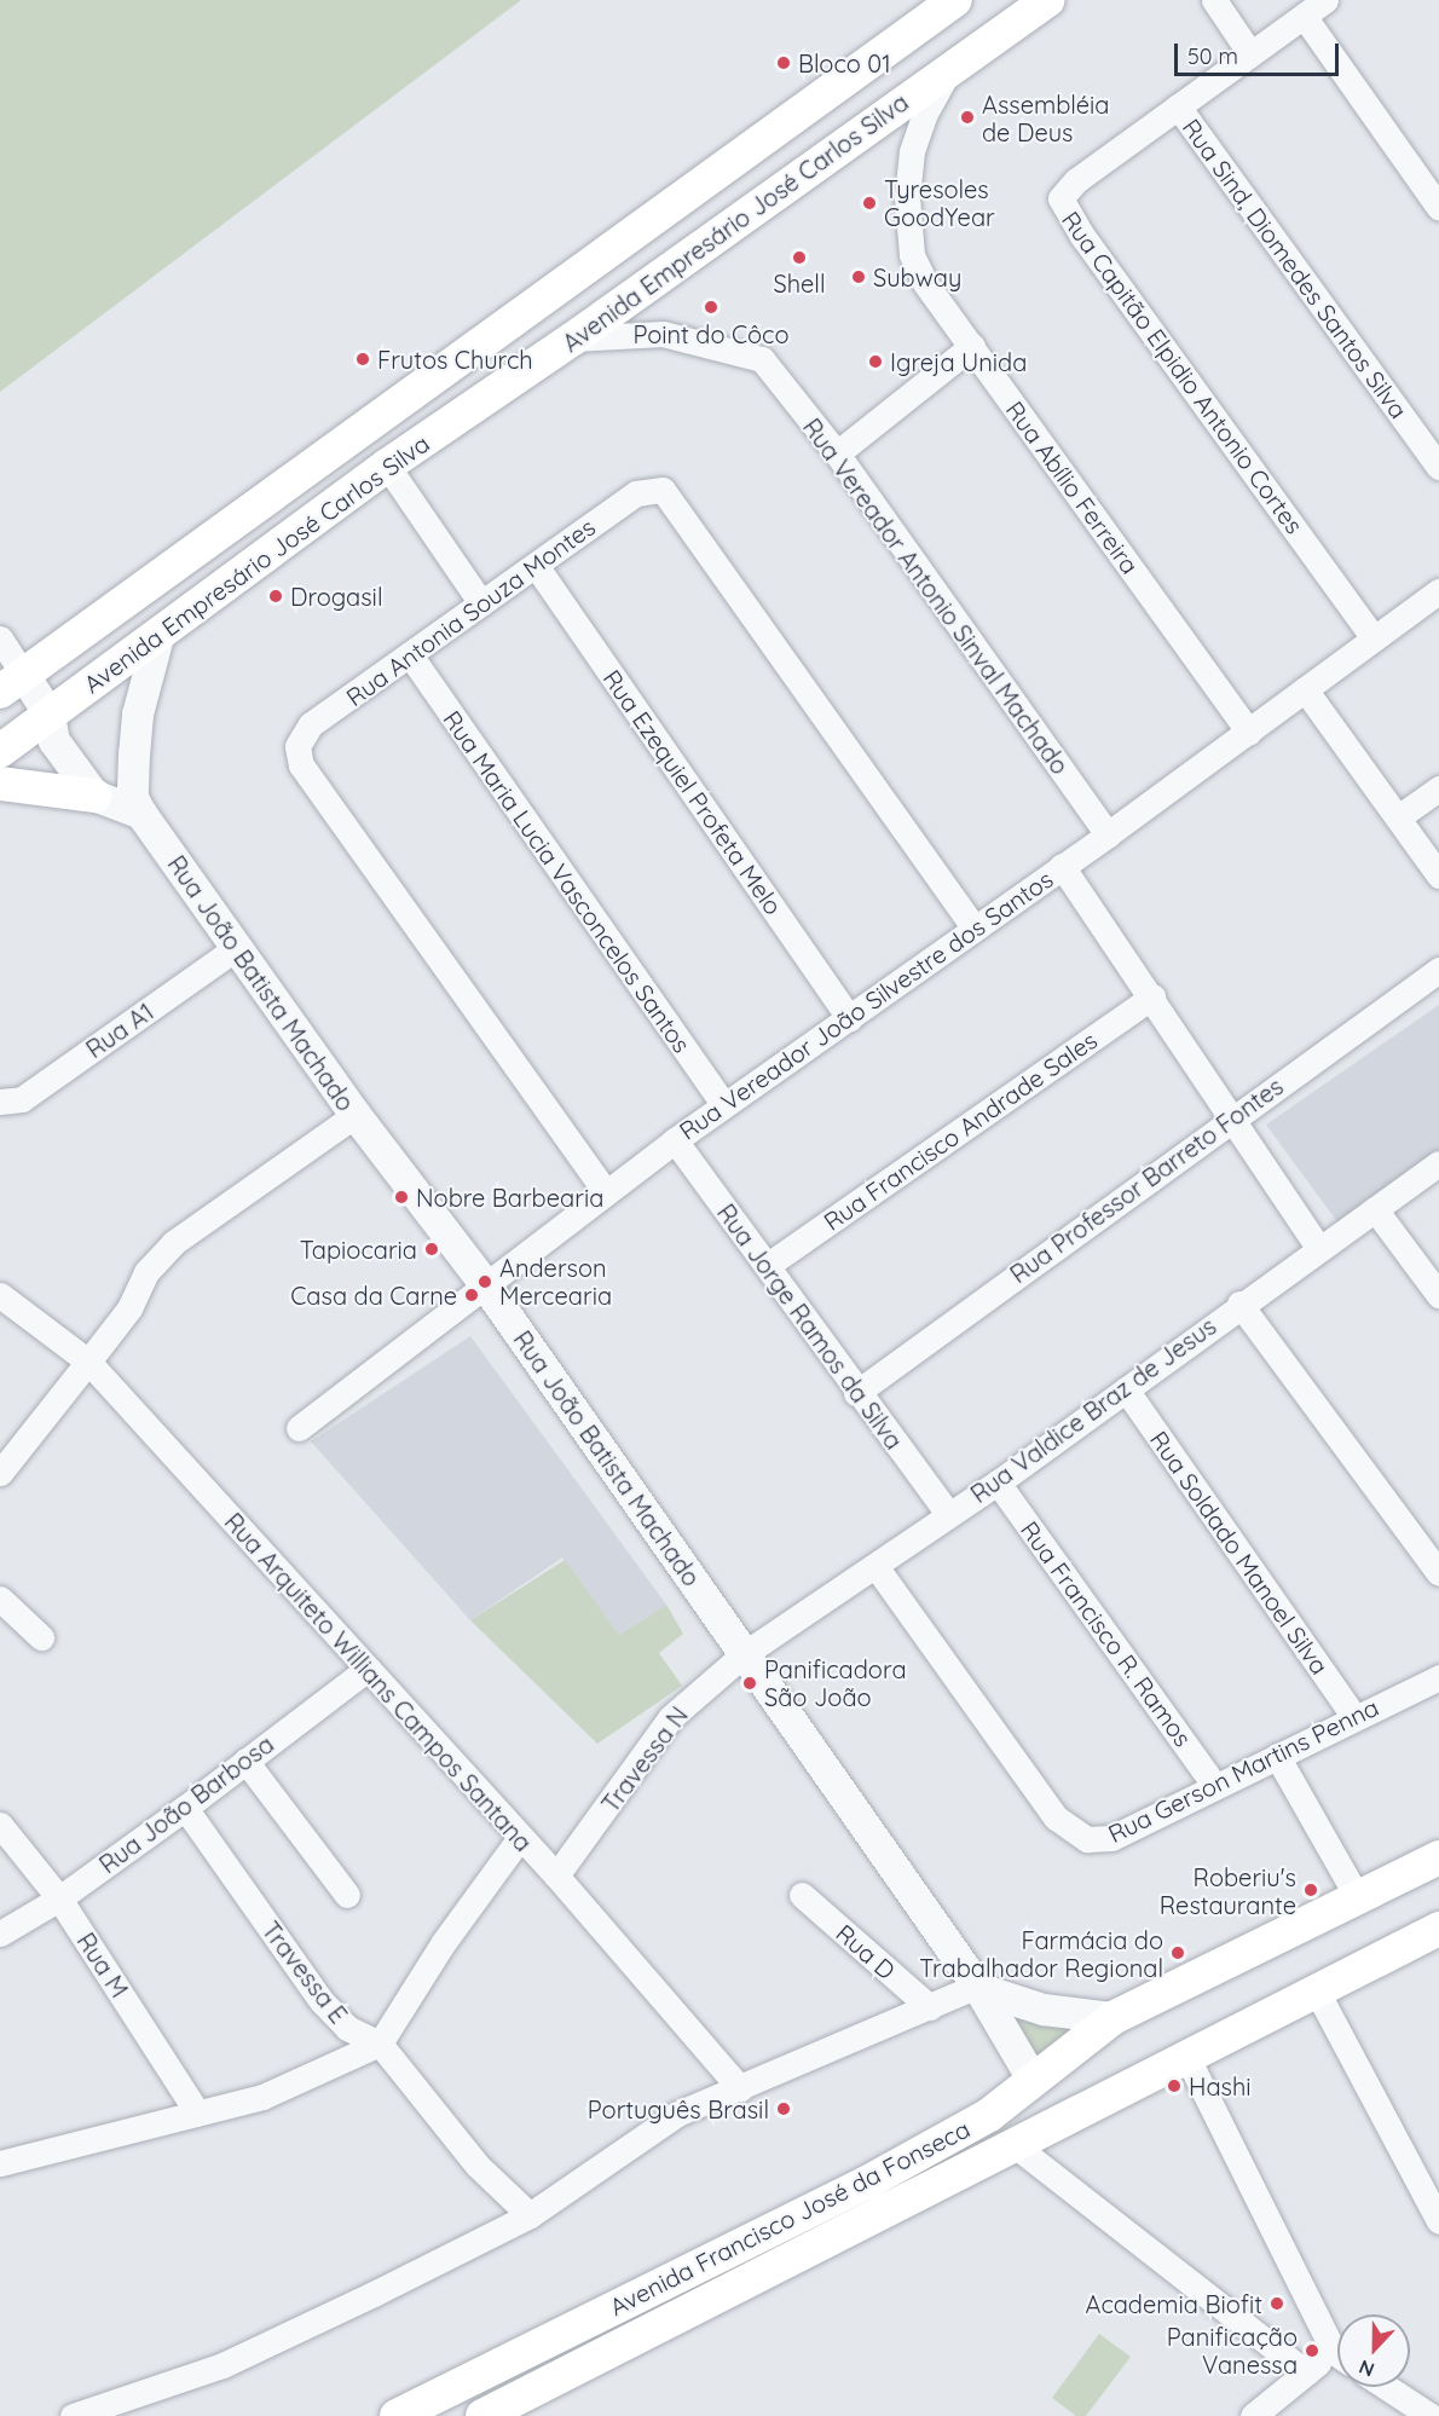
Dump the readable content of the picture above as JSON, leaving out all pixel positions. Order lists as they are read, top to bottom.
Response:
{
  "streets": {
    "main road": ["Avenida Empresário José Carlos Silva", "Avenida Francisco José da Fonseca"],
    "street": [
      "Rua Sind, Diomedes Santos Silva",
      "Rua Capitão Elpidio Antonio Cortes",
      "Rua Abílio Ferreira",
      "Rua Vereador Antonio Sinval Machado",
      "Rua Antonia Souza Montes",
      "Rua Ezequiel Profeta Melo",
      "Rua Maria Lucia Vasconcelos Santos",
      "Rua João Batista Machado",
      "Rua Vereador João Silvestre dos Santos",
      "Rua A1",
      "Rua Francisco Andrade Sales",
      "Rua Professor Barreto Fontes",
      "Rua Jorge Ramos da Silva",
      "Rua Valdice Braz de Jesus",
      "Rua Soldado Manoel Silva",
      "Rua Francisco R. Ramos",
      "Rua Arquiteto Willians Campos Santana",
      "Travessa N",
      "Rua Gerson Martins Penna",
      "Rua João Barbosa",
      "Rua D",
      "Rua M",
      "Travessa E"
    ]
  },
  "crossings": [
    ["Avenida Empresário José Carlos Silva", "Rua Abílio Ferreira"],
    ["Avenida Empresário José Carlos Silva", "Rua Vereador Antonio Sinval Machado"],
    ["Rua Sind, Diomedes Santos Silva", "Rua Capitão Elpidio Antonio Cortes"],
    ["Rua Capitão Elpidio Antonio Cortes", "Rua Vereador João Silvestre dos Santos"],
    ["Rua Abílio Ferreira", "Rua Vereador João Silvestre dos Santos"],
    ["Rua Vereador Antonio Sinval Machado", "Rua Vereador João Silvestre dos Santos"],
    ["Rua Antonia Souza Montes", "Rua Ezequiel Profeta Melo"],
    ["Rua Antonia Souza Montes", "Rua Maria Lucia Vasconcelos Santos"],
    ["Rua Antonia Souza Montes", "Rua Vereador João Silvestre dos Santos"],
    ["Rua Ezequiel Profeta Melo", "Rua Vereador João Silvestre dos Santos"],
    ["Rua Maria Lucia Vasconcelos Santos", "Rua Vereador João Silvestre dos Santos"],
    ["Rua João Batista Machado", "Rua Vereador João Silvestre dos Santos"],
    ["Rua João Batista Machado", "Rua A1"],
    ["Rua João Batista Machado", "Rua Valdice Braz de Jesus"],
    ["Rua João Batista Machado", "Travessa N"],
    ["Rua João Batista Machado", "Avenida Francisco José da Fonseca"],
    ["Rua Vereador João Silvestre dos Santos", "Rua Jorge Ramos da Silva"],
    ["Rua Francisco Andrade Sales", "Rua Jorge Ramos da Silva"],
    ["Rua Professor Barreto Fontes", "Rua Jorge Ramos da Silva"],
    ["Rua Jorge Ramos da Silva", "Rua Valdice Braz de Jesus"],
    ["Rua Valdice Braz de Jesus", "Rua Soldado Manoel Silva"],
    ["Rua Valdice Braz de Jesus", "Rua Francisco R. Ramos"],
    ["Rua Valdice Braz de Jesus", "Travessa N"],
    ["Rua Valdice Braz de Jesus", "Rua Gerson Martins Penna"],
    ["Rua Soldado Manoel Silva", "Rua Gerson Martins Penna"],
    ["Rua Francisco R. Ramos", "Rua Gerson Martins Penna"],
    ["Rua Arquiteto Willians Campos Santana", "Travessa N"],
    ["Rua Arquiteto Willians Campos Santana", "Rua João Barbosa"],
    ["Rua João Barbosa", "Rua M"],
    ["Rua João Barbosa", "Travessa E"]
  ],
  "places": [
    "Bloco 01",
    "Assembléia de Deus",
    "Tyresoles GoodYear",
    "Shell",
    "Subway",
    "Point do Côco",
    "Frutos Church",
    "Igreja Unida",
    "Drogasil",
    "Nobre Barbearia",
    "Tapiocaria",
    "Anderson Mercearia",
    "Casa da Carne",
    "Panificadora São João",
    "Roberiu's Restaurante",
    "Farmácia do Trabalhador Regional",
    "Hashi",
    "Português Brasil",
    "Academia Biofit",
    "Panificação Vanessa"
  ],
  "scale_bar": "50 m",
  "north": "bottom"
}
